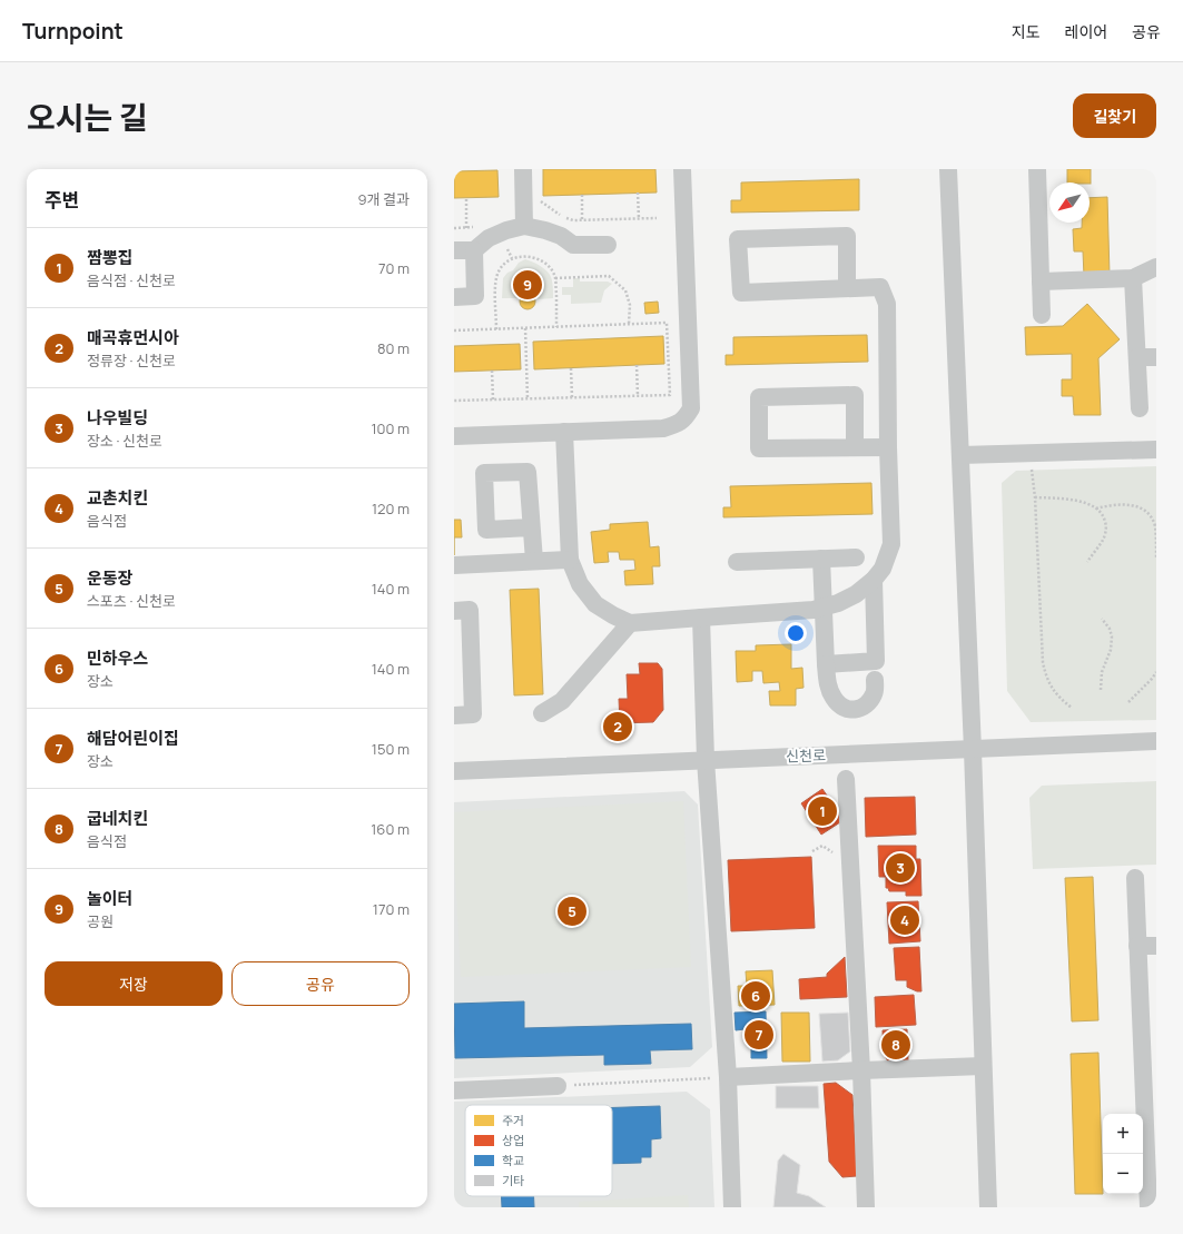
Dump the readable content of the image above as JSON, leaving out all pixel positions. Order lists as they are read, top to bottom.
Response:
{
  "streets": {
    "street": ["신천로"]
  },
  "legend": [
    "주거",
    "상업",
    "학교",
    "기타"
  ],
  "north": "bottom left",
  "page": {
    "header": "Turnpoint",
    "nav": ["지도", "레이어", "공유"],
    "title": "오시는 길",
    "buttons": [
      "길찾기",
      ["저장", "공유"]
    ],
    "heading": ["주변", "9개 결과"],
    "list": [
      {
        "mark": "1",
        "name": "짬뽕집",
        "note": "음식점 · 신천로",
        "value": "70 m"
      },
      {
        "mark": "2",
        "name": "매곡휴먼시아",
        "note": "정류장 · 신천로",
        "value": "80 m"
      },
      {
        "mark": "3",
        "name": "나우빌딩",
        "note": "장소 · 신천로",
        "value": "100 m"
      },
      {
        "mark": "4",
        "name": "교촌치킨",
        "note": "음식점",
        "value": "120 m"
      },
      {
        "mark": "5",
        "name": "운동장",
        "note": "스포츠 · 신천로",
        "value": "140 m"
      },
      {
        "mark": "6",
        "name": "민하우스",
        "note": "장소",
        "value": "140 m"
      },
      {
        "mark": "7",
        "name": "해담어린이집",
        "note": "장소",
        "value": "150 m"
      },
      {
        "mark": "8",
        "name": "굽네치킨",
        "note": "음식점",
        "value": "160 m"
      },
      {
        "mark": "9",
        "name": "놀이터",
        "note": "공원",
        "value": "170 m"
      }
    ],
    "pins": [
      "9",
      "2",
      "1",
      "3",
      "5",
      "4",
      "6",
      "7",
      "8"
    ],
    "map_buttons": ["+", "−"]
  }
}
